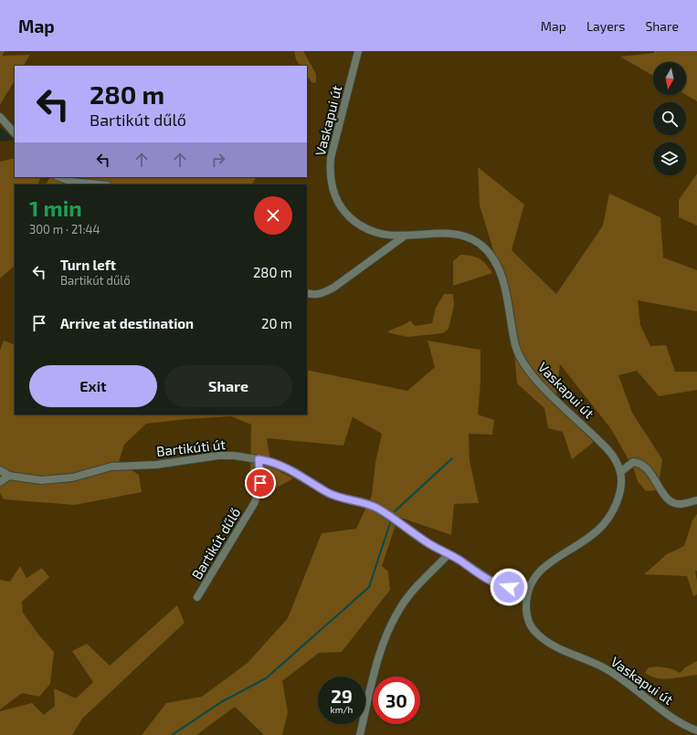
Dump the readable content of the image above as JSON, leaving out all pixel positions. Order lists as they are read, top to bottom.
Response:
{
  "streets": {
    "street": ["Vaskapui út", "Bartikúti út", "Bartikút dűlő"]
  },
  "crossings": [
    ["Vaskapui út", "Bartikúti út"],
    ["Bartikúti út", "Bartikút dűlő"]
  ],
  "north": "bottom",
  "page": {
    "header": "Map",
    "nav": ["Map", "Layers", "Share"],
    "turn": ["280 m", "Bartikút dűlő"],
    "heading": ["1 min", "300 m · 21:44"],
    "list": [
      {
        "name": "Turn left",
        "note": "Bartikút dűlő",
        "value": "280 m"
      },
      {
        "name": "Arrive at destination",
        "value": "20 m"
      }
    ],
    "buttons": ["Exit", "Share"],
    "speed": "29 km/h",
    "limit": "30"
  }
}
